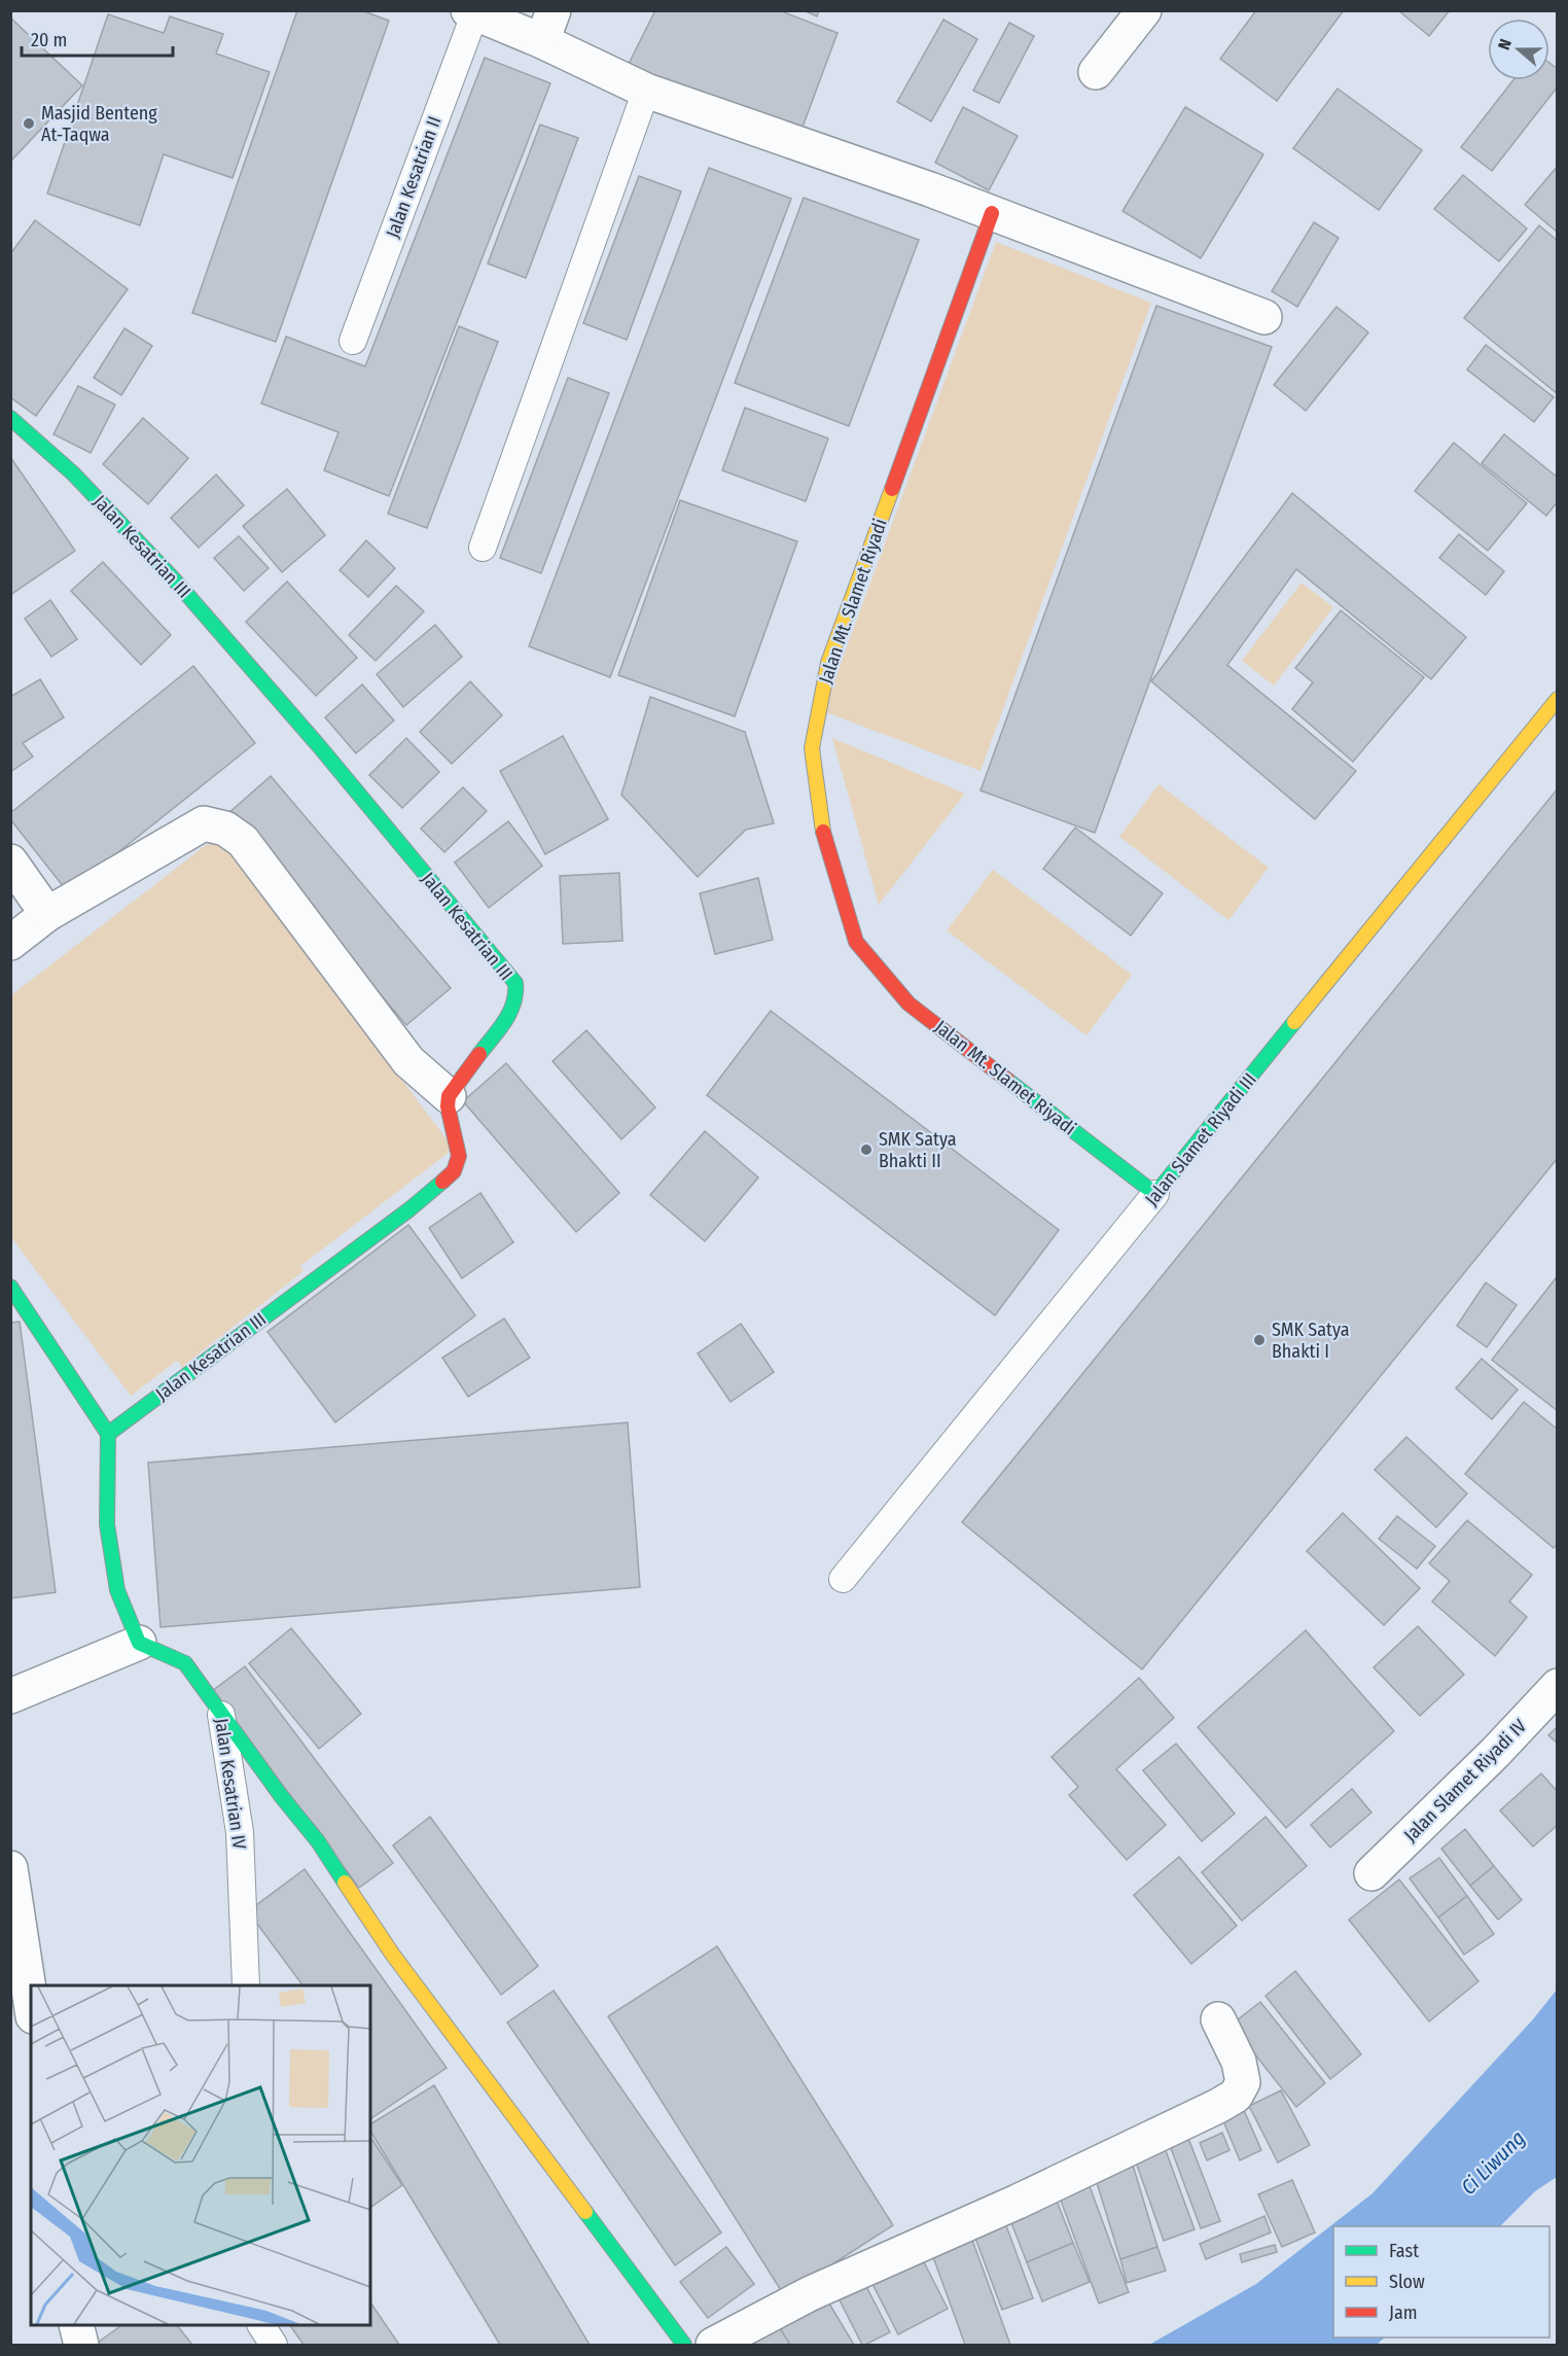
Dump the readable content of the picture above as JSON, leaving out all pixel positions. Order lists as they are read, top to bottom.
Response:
{
  "streets": {
    "street": [
      "Jalan Kesatrian II",
      "Jalan Kesatrian III",
      "Jalan Mt. Slamet Riyadi",
      "Jalan Slamet Riyadi III",
      "Jalan Slamet Riyadi IV",
      "Jalan Kesatrian IV"
    ]
  },
  "crossings": [
    ["Jalan Kesatrian II", "Jalan Mt. Slamet Riyadi"],
    ["Jalan Mt. Slamet Riyadi", "Jalan Slamet Riyadi III"]
  ],
  "water": ["Ci Liwung"],
  "places": ["Masjid Benteng At-Taqwa", "SMK Satya Bhakti II", "SMK Satya Bhakti I"],
  "legend": ["Fast", "Slow", "Jam"],
  "scale_bar": "20 m",
  "north": "left"
}
